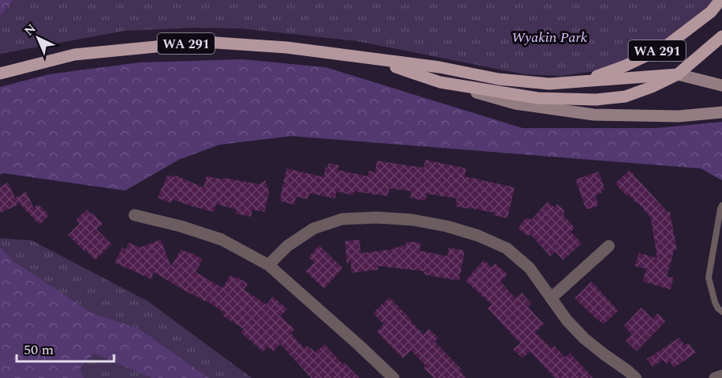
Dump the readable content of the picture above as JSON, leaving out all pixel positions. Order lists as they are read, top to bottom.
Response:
{
  "streets": {
    "main road": ["WA 291"]
  },
  "parks": ["Wyakin Park"],
  "scale_bar": "50 m",
  "north": "top left"
}
